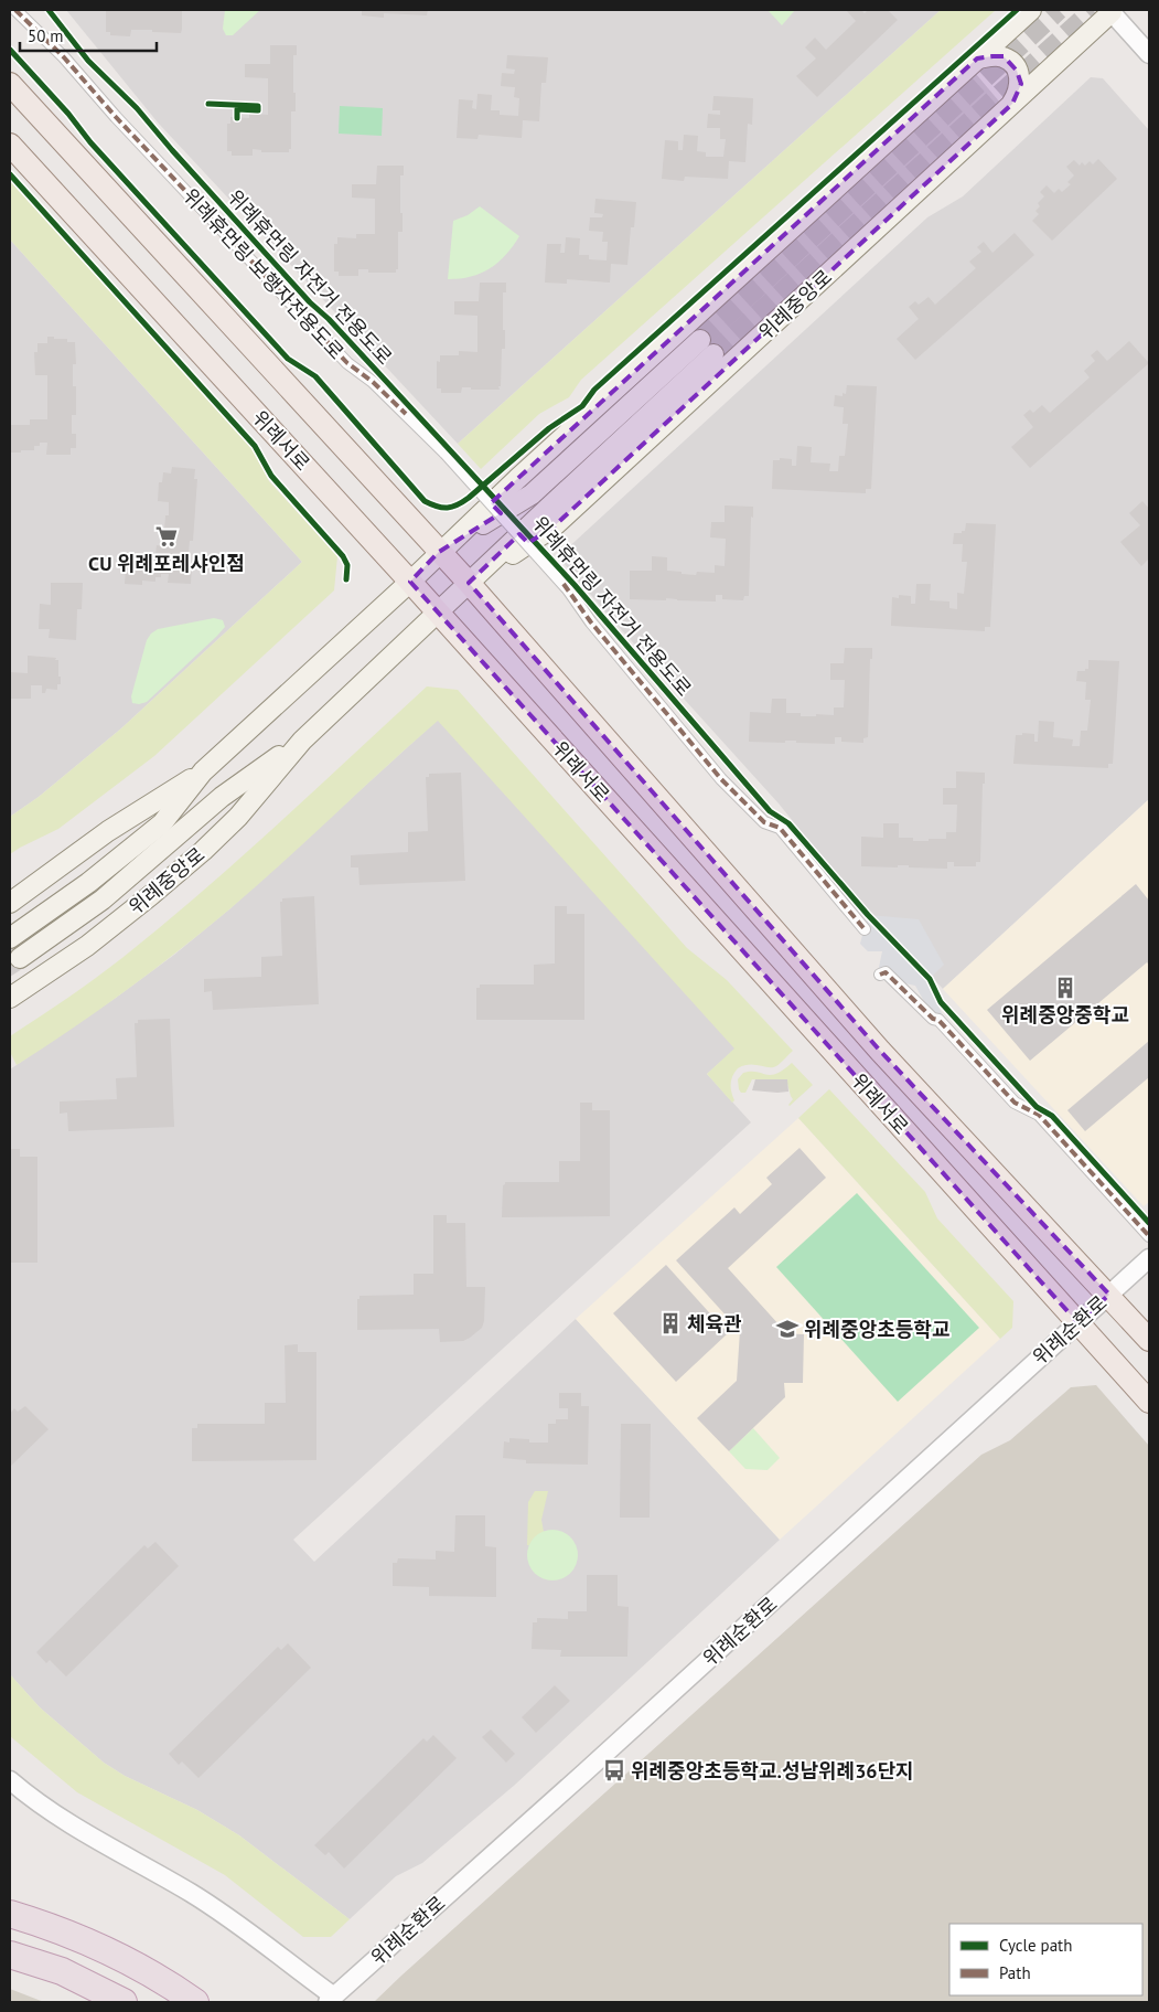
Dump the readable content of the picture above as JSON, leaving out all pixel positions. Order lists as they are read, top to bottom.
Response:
{
  "streets": {
    "main road": ["위례중앙로", "위례서로"],
    "street": ["위례휴먼링 보행자전용도로", "위례순환로"],
    "cycle path": ["위례휴먼링 자전거 전용도로"]
  },
  "crossings": [
    ["위례중앙로", "위례서로"],
    ["위례서로", "위례순환로"]
  ],
  "places": {
    "supermarket": ["CU 위례포레샤인점"],
    "building": ["위례중앙중학교", "체육관"],
    "school or university": ["위례중앙초등학교"],
    "bus stop": ["위례중앙초등학교.성남위례36단지"]
  },
  "legend": ["Cycle path", "Path"],
  "scale_bar": "50 m"
}
